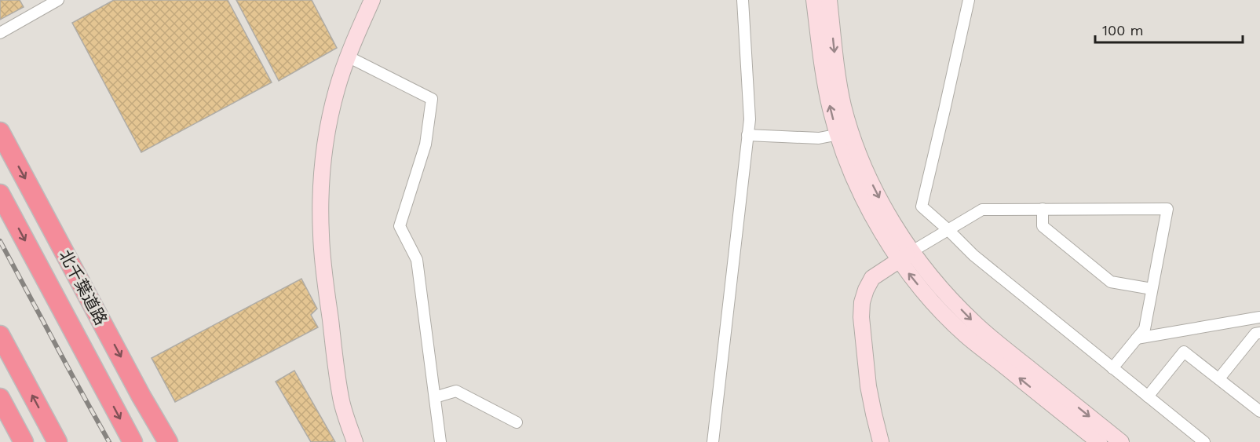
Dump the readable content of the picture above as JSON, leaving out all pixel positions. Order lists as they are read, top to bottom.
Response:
{
  "streets": {
    "highway": ["北千葉道路"]
  },
  "one_way": ["北千葉道路"],
  "scale_bar": "100 m"
}
